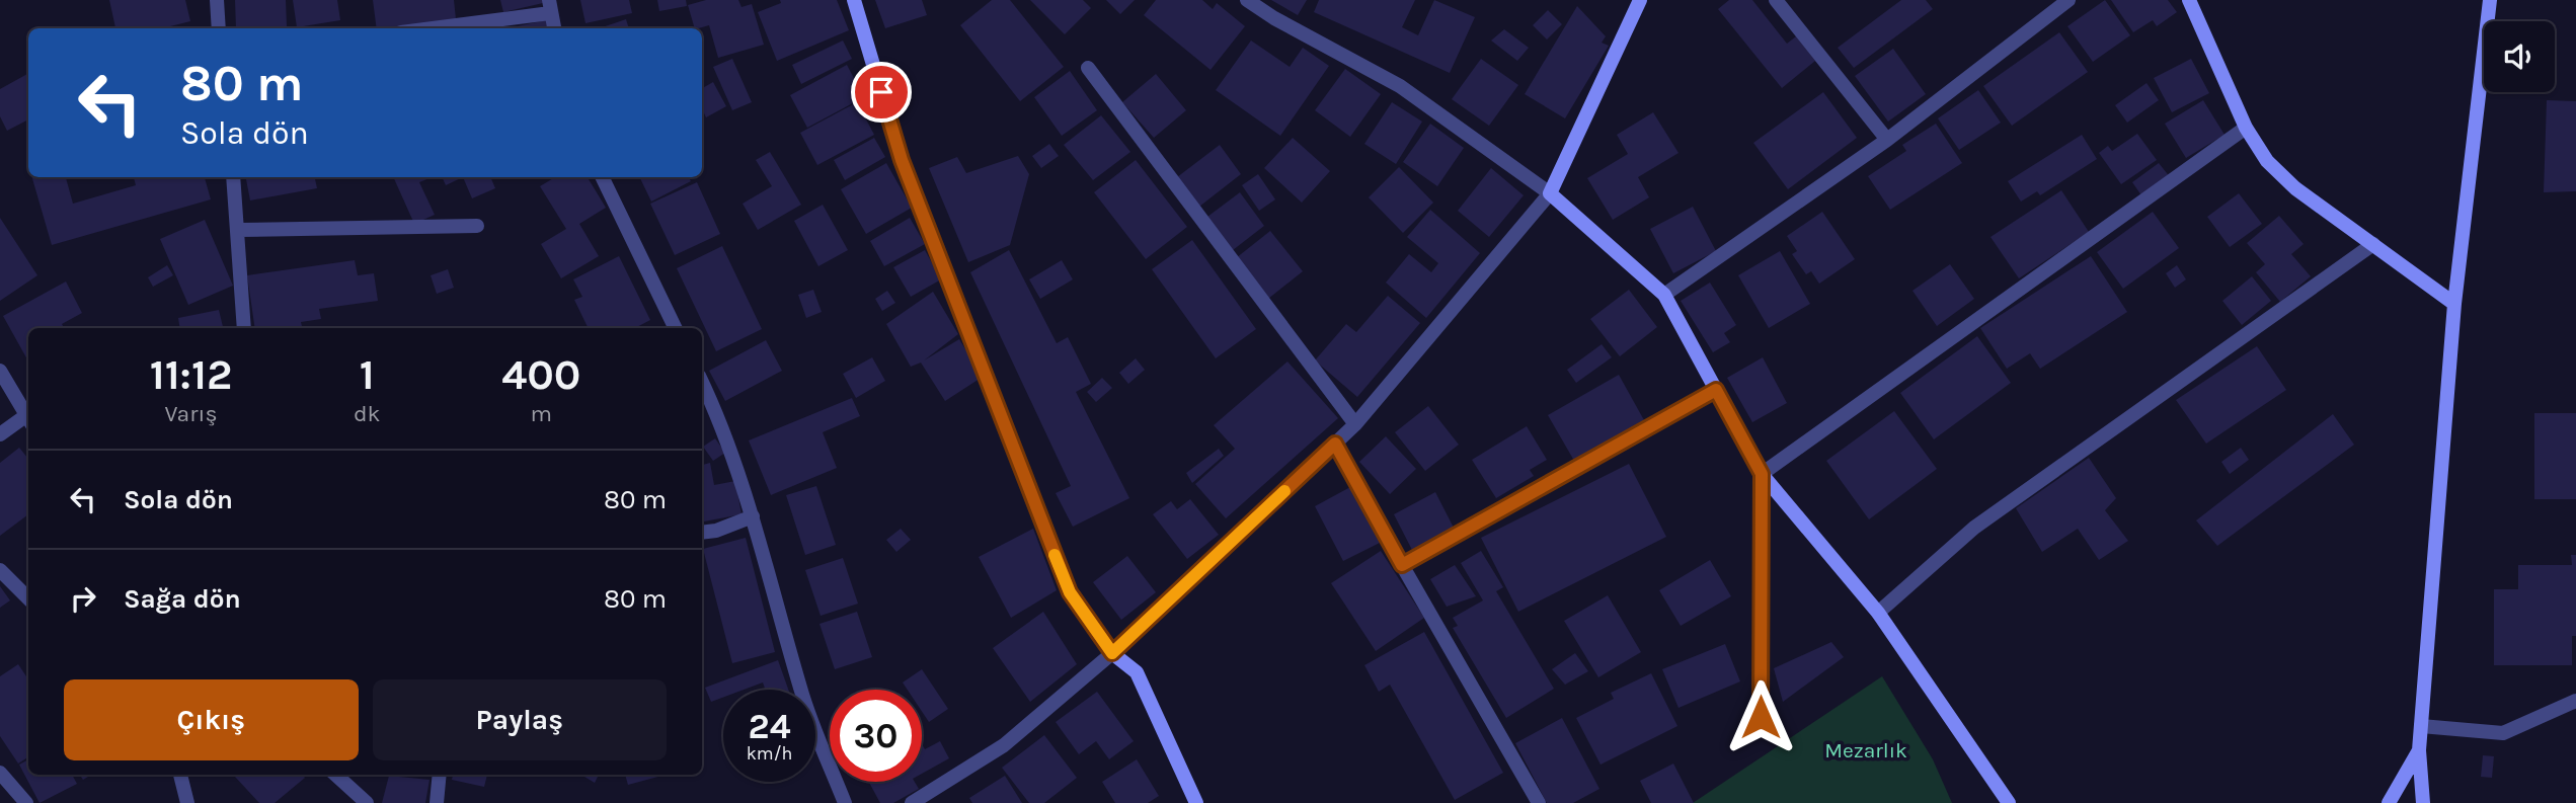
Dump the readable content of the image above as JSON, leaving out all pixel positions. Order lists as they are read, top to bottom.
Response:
{
  "parks": ["Mezarlık"],
  "page": {
    "turn": ["80 m", "Sola dön"],
    "eta": [
      "11:12",
      "Varış",
      "1",
      "dk",
      "400",
      "m"
    ],
    "list": [
      {
        "name": "Sola dön",
        "value": "80 m"
      },
      {
        "name": "Sağa dön",
        "value": "80 m"
      }
    ],
    "buttons": ["Çıkış", "Paylaş"],
    "speed": "24 km/h",
    "limit": "30"
  }
}
